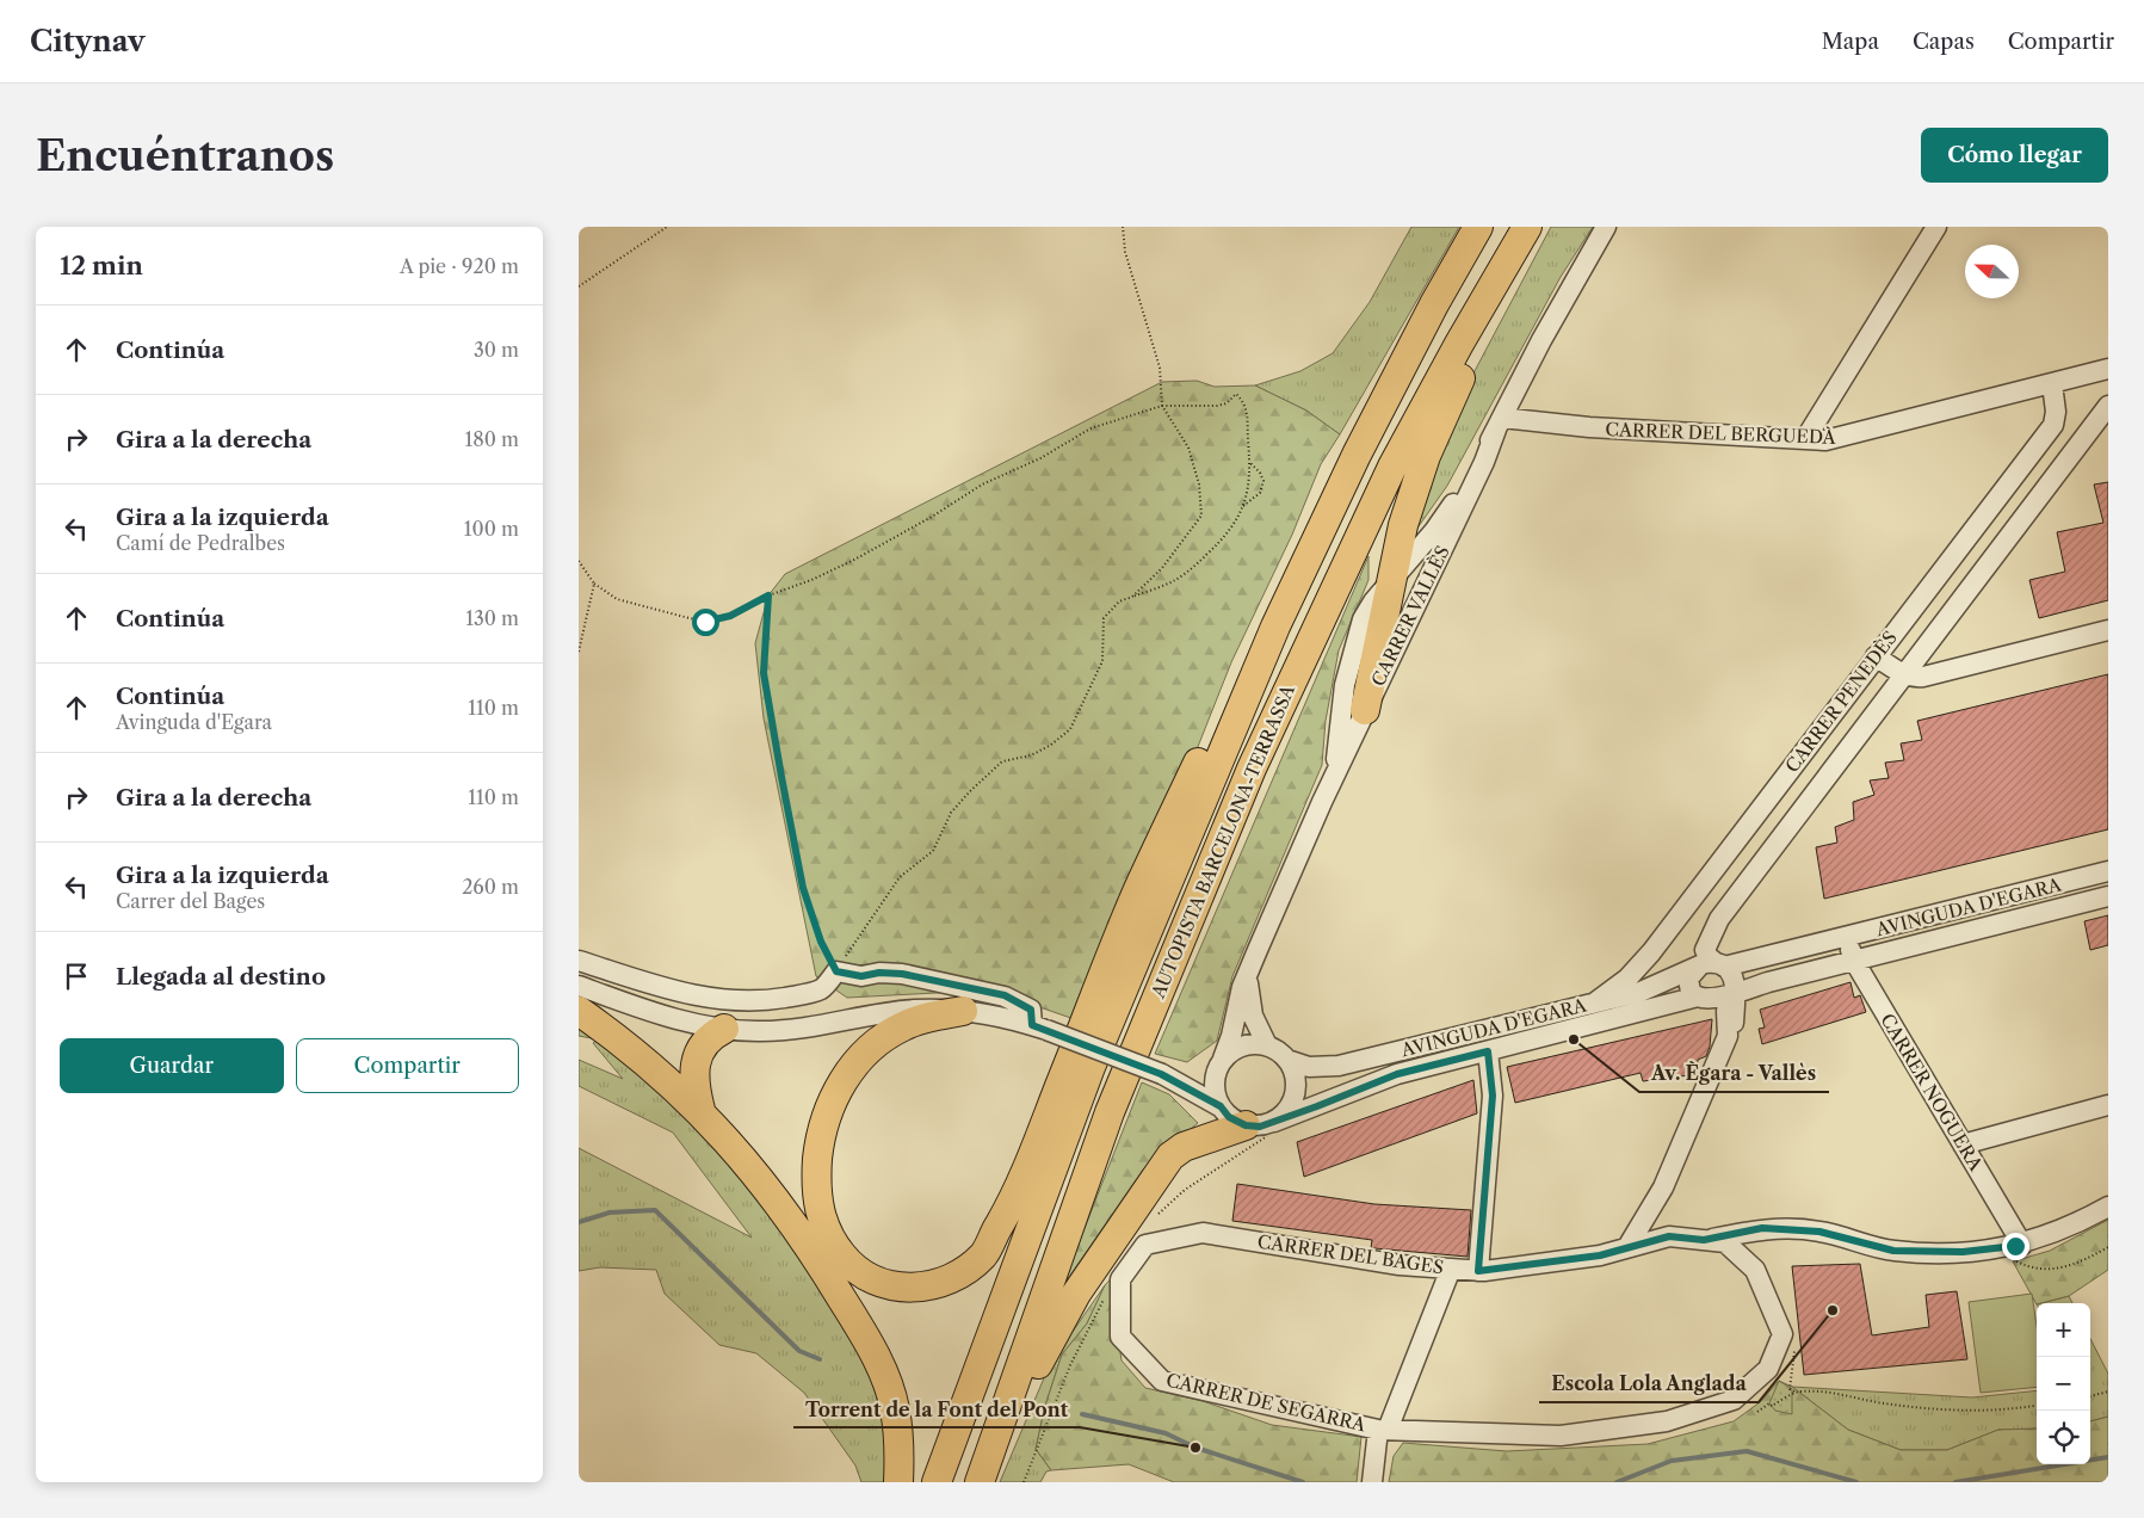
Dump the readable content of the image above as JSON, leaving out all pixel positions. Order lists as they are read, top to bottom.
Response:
{
  "streets": {
    "highway": ["AUTOPISTA BARCELONA-TERRASSA"],
    "street": [
      "CARRER DEL BERGUEDÀ",
      "CARRER VALLÈS",
      "CARRER PENEDÈS",
      "AVINGUDA D'EGARA",
      "CARRER NOGUERA",
      "CARRER DEL BAGES",
      "CARRER DE SEGARRA"
    ]
  },
  "crossings": [
    ["CARRER DEL BERGUEDÀ", "CARRER VALLÈS"],
    ["CARRER DEL BERGUEDÀ", "CARRER PENEDÈS"],
    ["CARRER VALLÈS", "AVINGUDA D'EGARA"],
    ["CARRER PENEDÈS", "AVINGUDA D'EGARA"],
    ["AVINGUDA D'EGARA", "CARRER NOGUERA"],
    ["CARRER NOGUERA", "CARRER DEL BAGES"],
    ["CARRER DEL BAGES", "CARRER DE SEGARRA"]
  ],
  "places": ["Av. Ègara - Vallès", "Escola Lola Anglada", "Torrent de la Font del Pont"],
  "north": "left",
  "page": {
    "header": "Citynav",
    "nav": ["Mapa", "Capas", "Compartir"],
    "buttons": [
      "Cómo llegar",
      ["Guardar", "Compartir"]
    ],
    "title": "Encuéntranos",
    "heading": ["12 min", "A pie · 920 m"],
    "list": [
      ["Continúa", "30 m"],
      ["Gira a la derecha", "180 m"],
      ["Gira a la izquierda", "Camí de Pedralbes", "100 m"],
      ["Continúa", "130 m"],
      ["Continúa", "Avinguda d'Egara", "110 m"],
      ["Gira a la derecha", "110 m"],
      ["Gira a la izquierda", "Carrer del Bages", "260 m"],
      "Llegada al destino"
    ],
    "map_buttons": ["+", "−"]
  }
}
